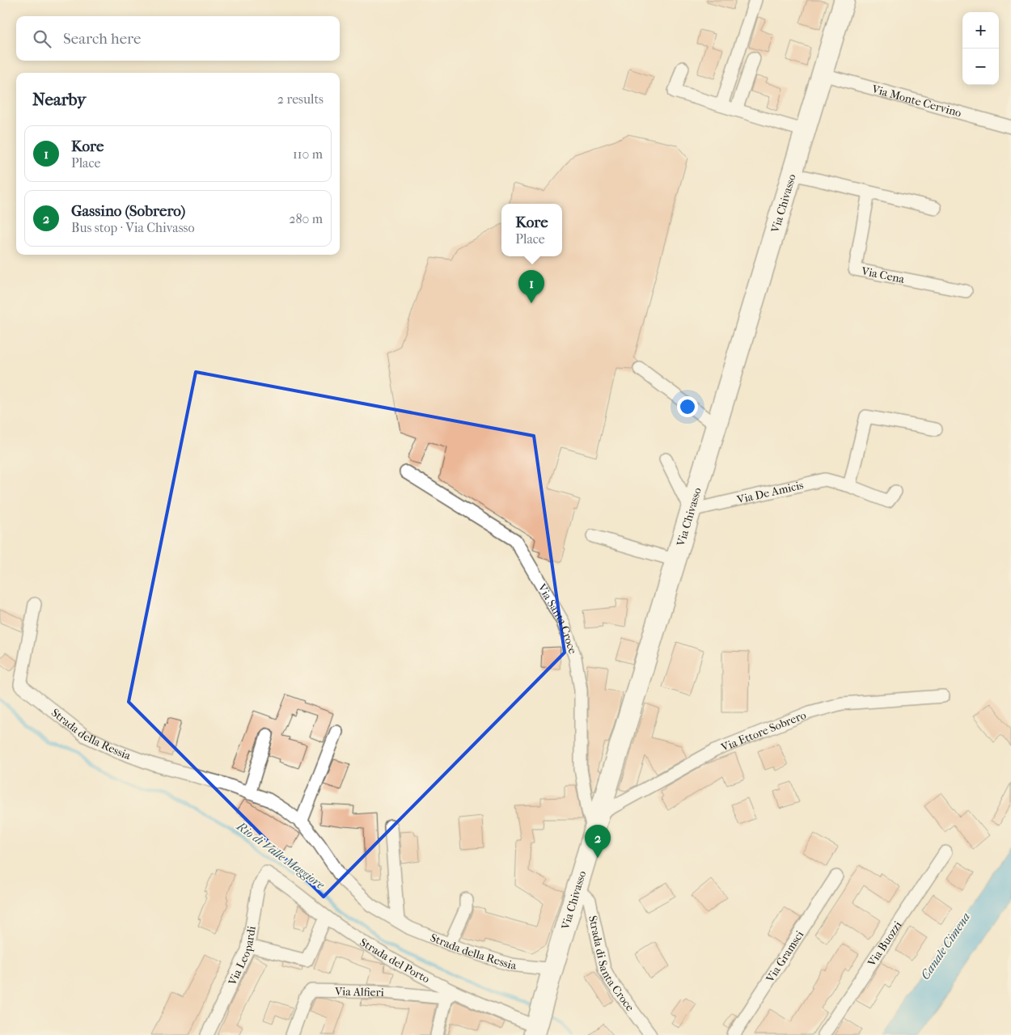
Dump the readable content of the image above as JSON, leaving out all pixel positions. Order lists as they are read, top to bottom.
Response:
{
  "streets": {
    "main road": ["Via Chivasso"],
    "street": [
      "Via Monte Cervino",
      "Via Cena",
      "Via De Amicis",
      "Via Santa Croce",
      "Via Ettore Sobrero",
      "Strada della Ressia",
      "Via Buozzi",
      "Via Leopardi",
      "Via Gramsci",
      "Strada del Porto",
      "Strada di Santa Croce",
      "Via Alfieri"
    ]
  },
  "crossings": [
    ["Via Monte Cervino", "Via Chivasso"],
    ["Via Chivasso", "Via De Amicis"],
    ["Via Chivasso", "Via Santa Croce"],
    ["Via Chivasso", "Via Ettore Sobrero"],
    ["Via Chivasso", "Strada della Ressia"],
    ["Via Chivasso", "Strada del Porto"],
    ["Via Chivasso", "Strada di Santa Croce"],
    ["Via Santa Croce", "Via Ettore Sobrero"],
    ["Via Leopardi", "Strada del Porto"],
    ["Strada del Porto", "Via Alfieri"]
  ],
  "water": ["Rio di Valle Maggiore", "Canale Cimena"],
  "page": {
    "map_buttons": ["+", "−"],
    "search": "Search here",
    "heading": ["Nearby", "2 results"],
    "list": [
      {
        "mark": "1",
        "name": "Kore",
        "note": "Place",
        "value": "110 m"
      },
      {
        "mark": "2",
        "name": "Gassino (Sobrero)",
        "note": "Bus stop · Via Chivasso",
        "value": "280 m"
      }
    ],
    "popup": ["Kore", "Place"],
    "pins": ["1", "2"]
  }
}
